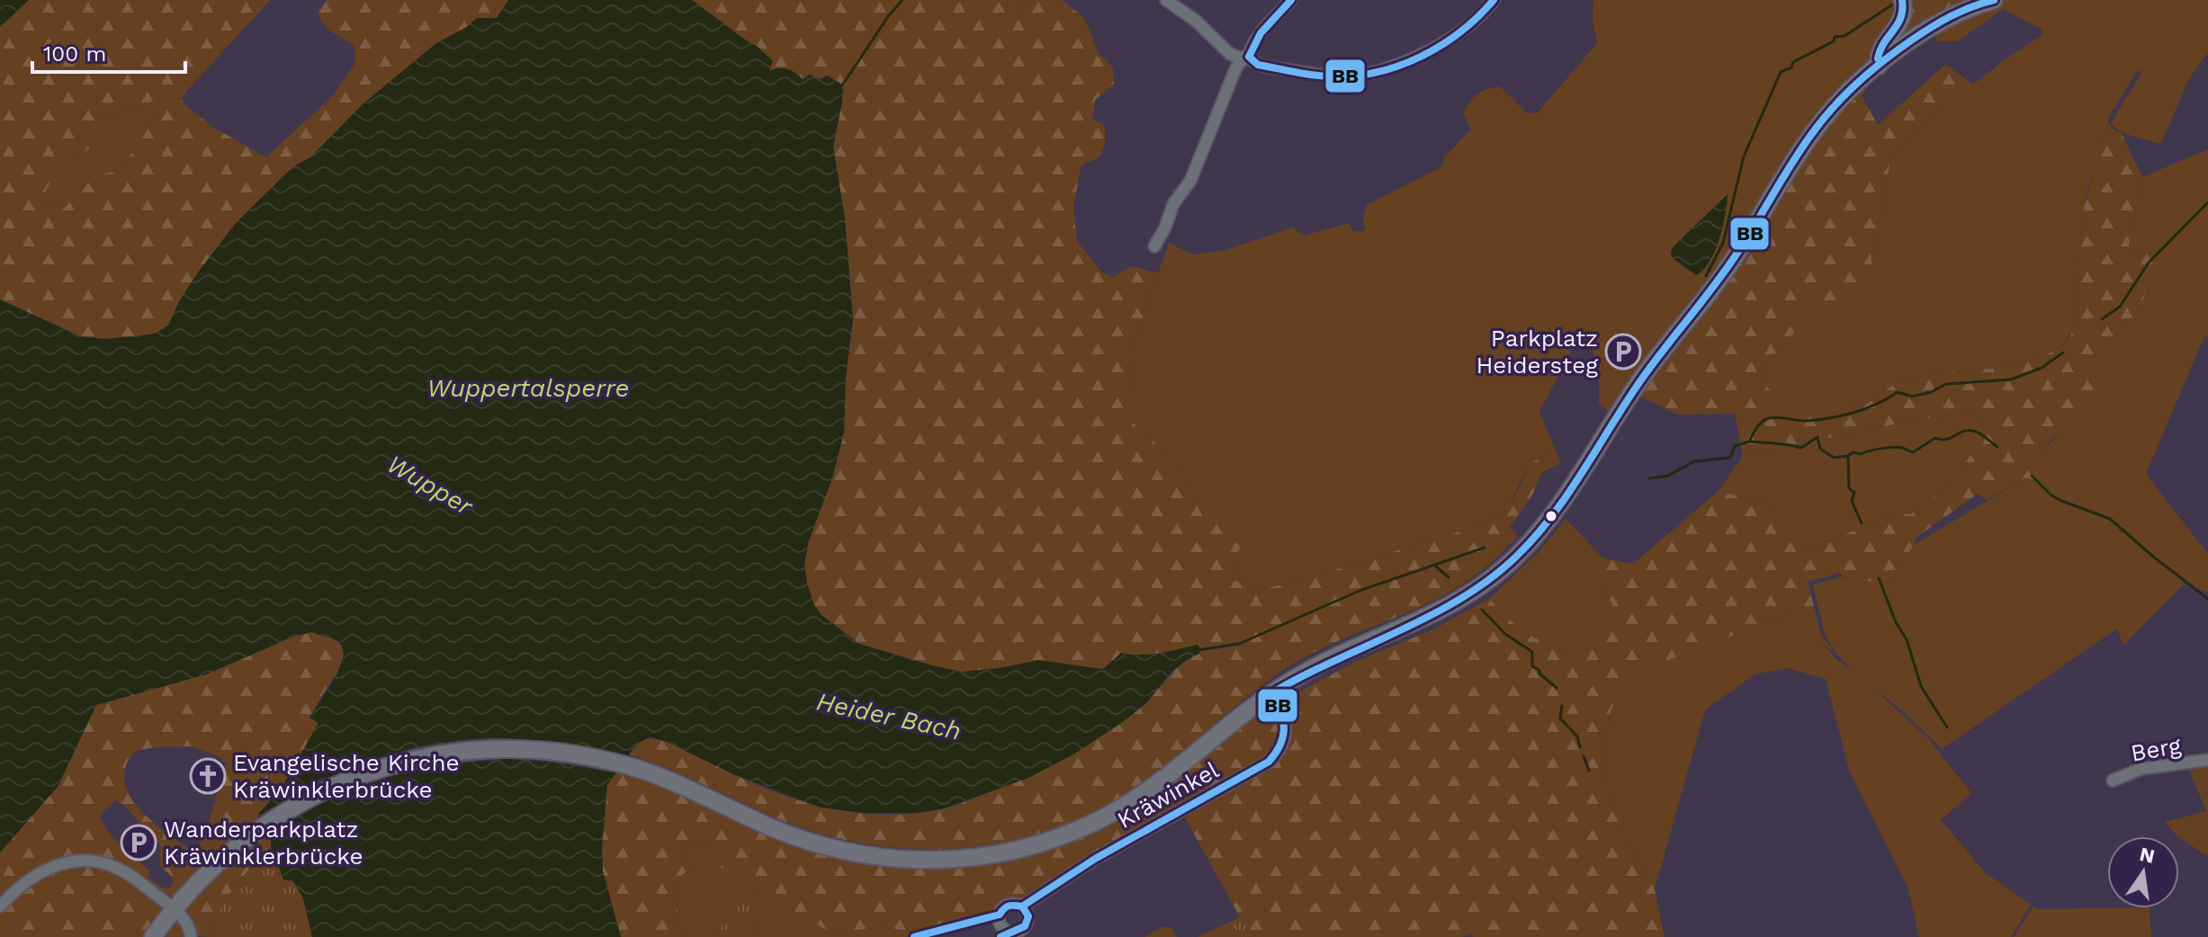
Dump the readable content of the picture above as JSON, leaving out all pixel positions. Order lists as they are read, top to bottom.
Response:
{
  "streets": {
    "street": ["Berg", "Kräwinkel"]
  },
  "water": ["Wuppertalsperre", "Wupper", "Heider Bach"],
  "places": {
    "parking": ["Parkplatz Heidersteg", "Wanderparkplatz Kräwinklerbrücke"],
    "church": ["Evangelische Kirche Kräwinklerbrücke"]
  },
  "lines": ["transit line BB"],
  "scale_bar": "100 m",
  "north": "top"
}
